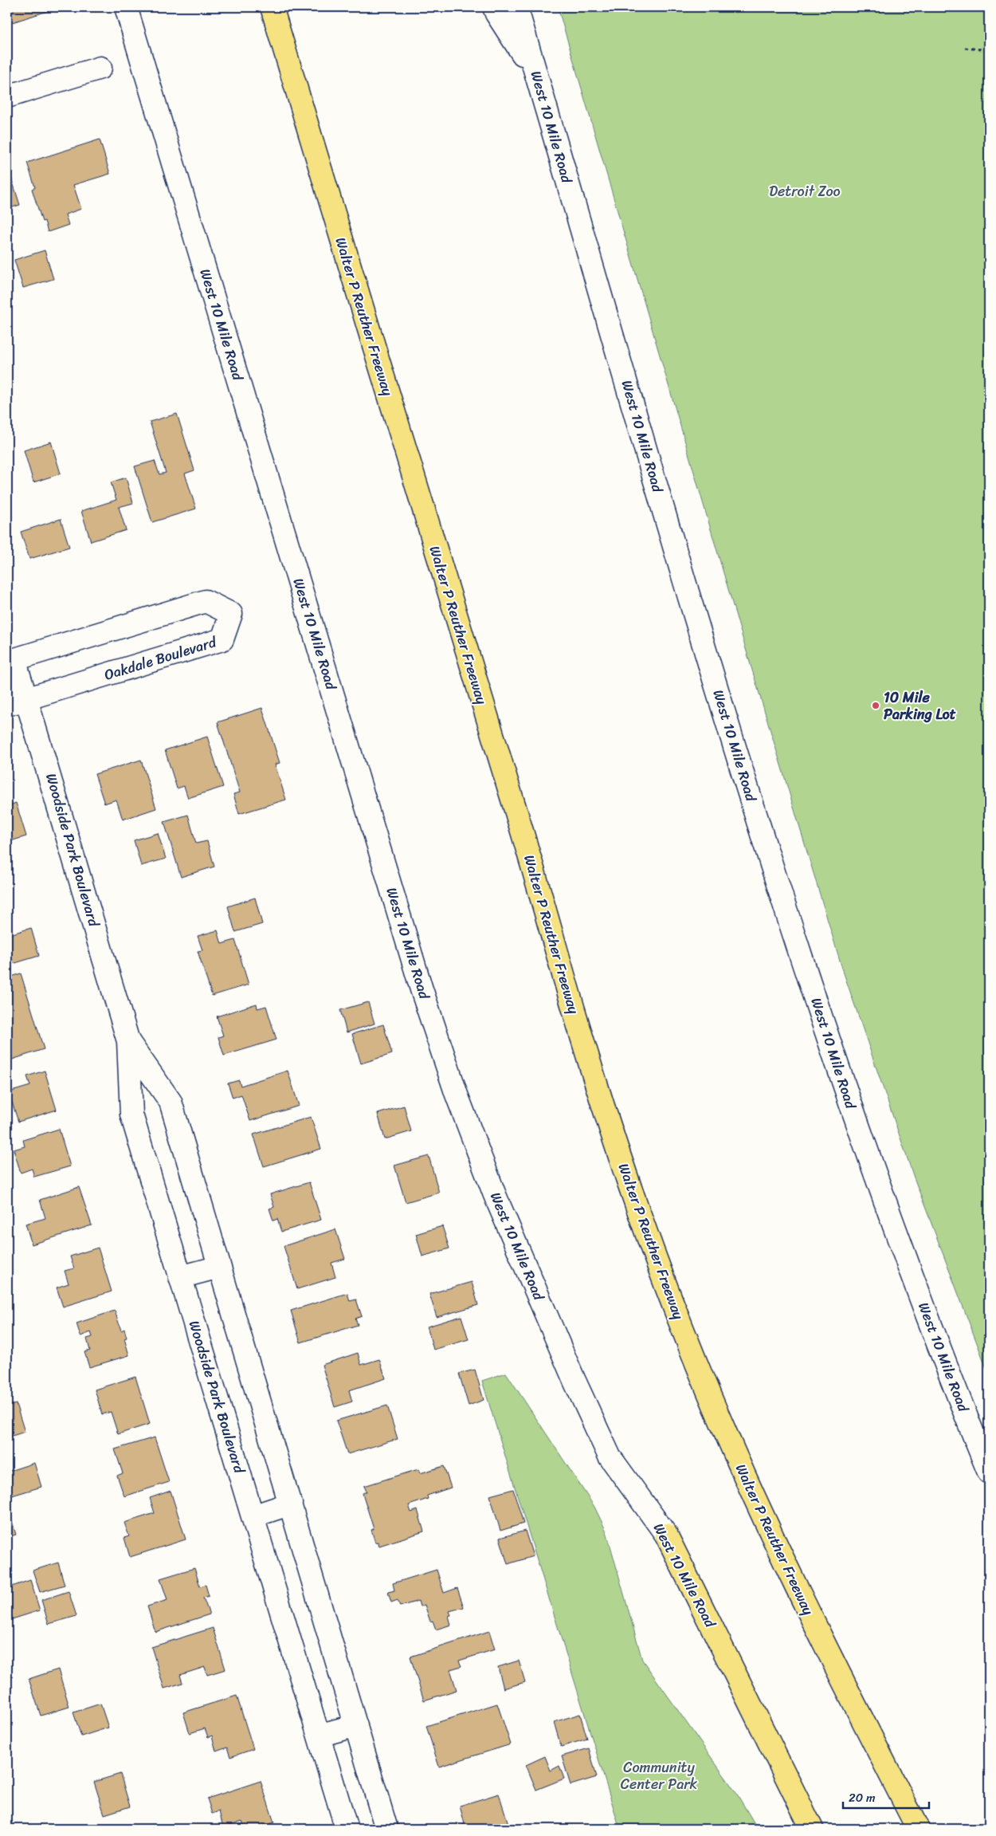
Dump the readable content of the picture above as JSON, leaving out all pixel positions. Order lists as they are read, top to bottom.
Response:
{
  "streets": {
    "main road": [
      "West 10 Mile Road",
      "Walter P Reuther Freeway",
      "Oakdale Boulevard",
      "Woodside Park Boulevard"
    ]
  },
  "crossings": [
    ["Oakdale Boulevard", "Woodside Park Boulevard"]
  ],
  "parks": ["Detroit Zoo", "Community Center Park"],
  "places": ["10 Mile Parking Lot"],
  "scale_bar": "20 m"
}
